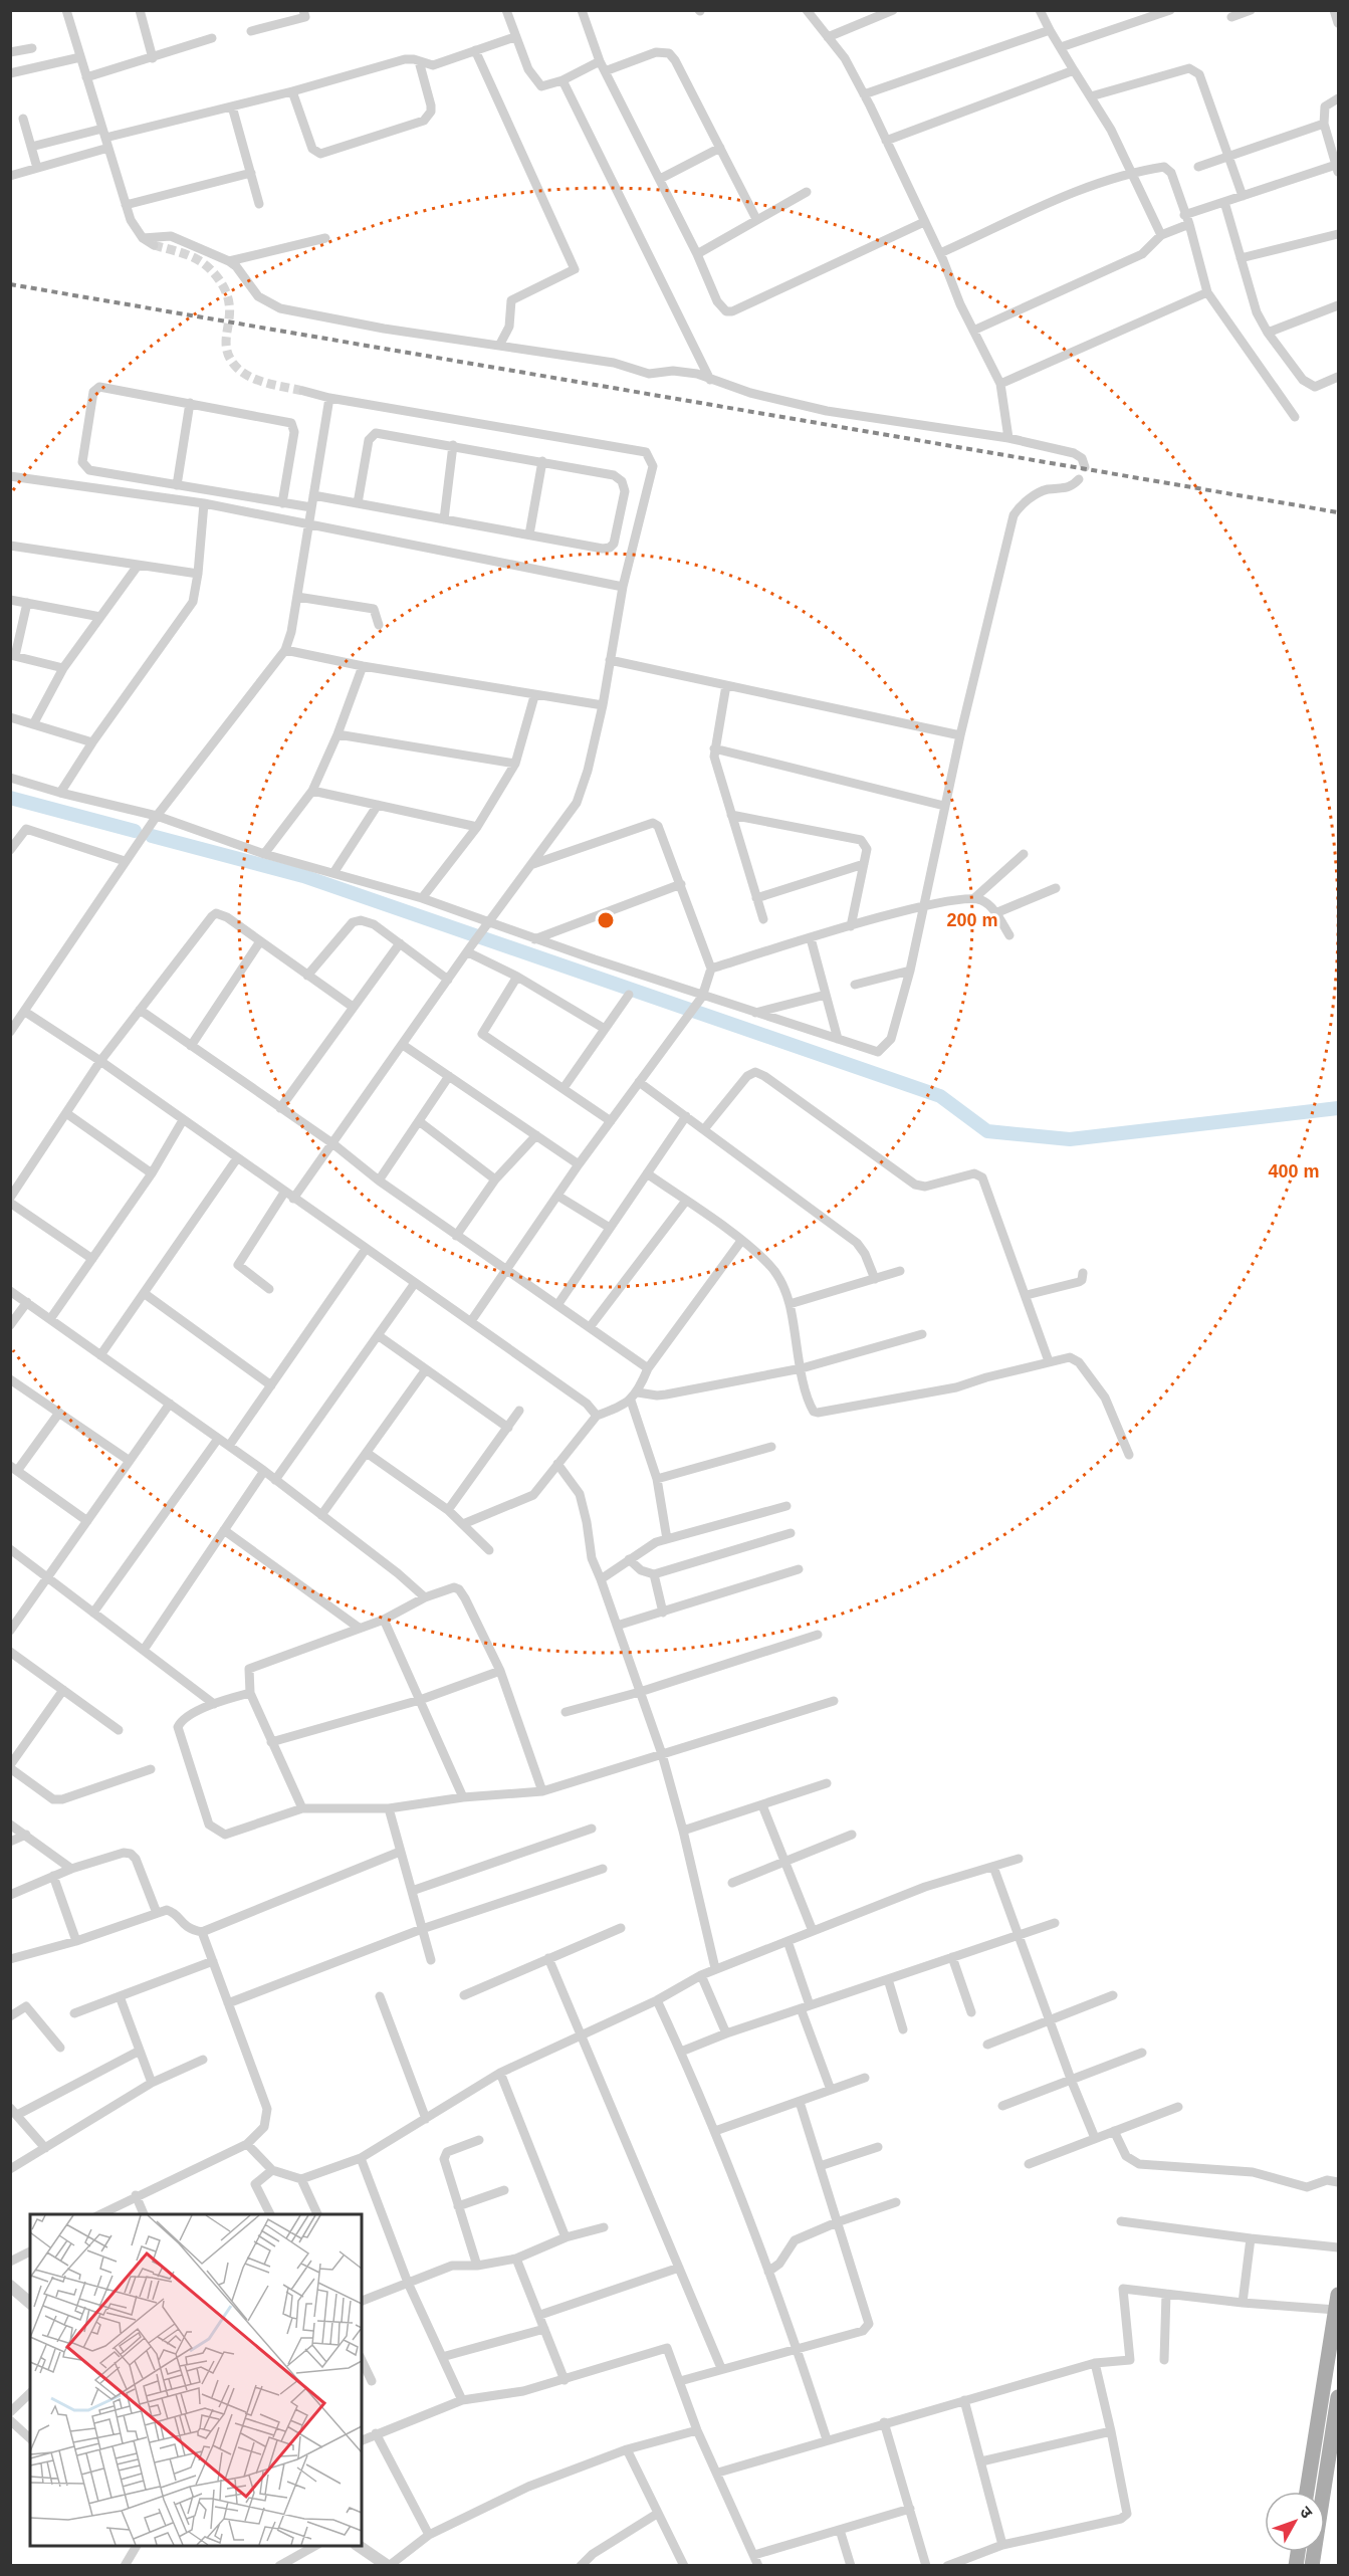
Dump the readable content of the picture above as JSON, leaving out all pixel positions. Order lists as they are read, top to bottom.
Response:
{
  "north": "top right",
  "rings": ["200 m", "400 m"]
}
